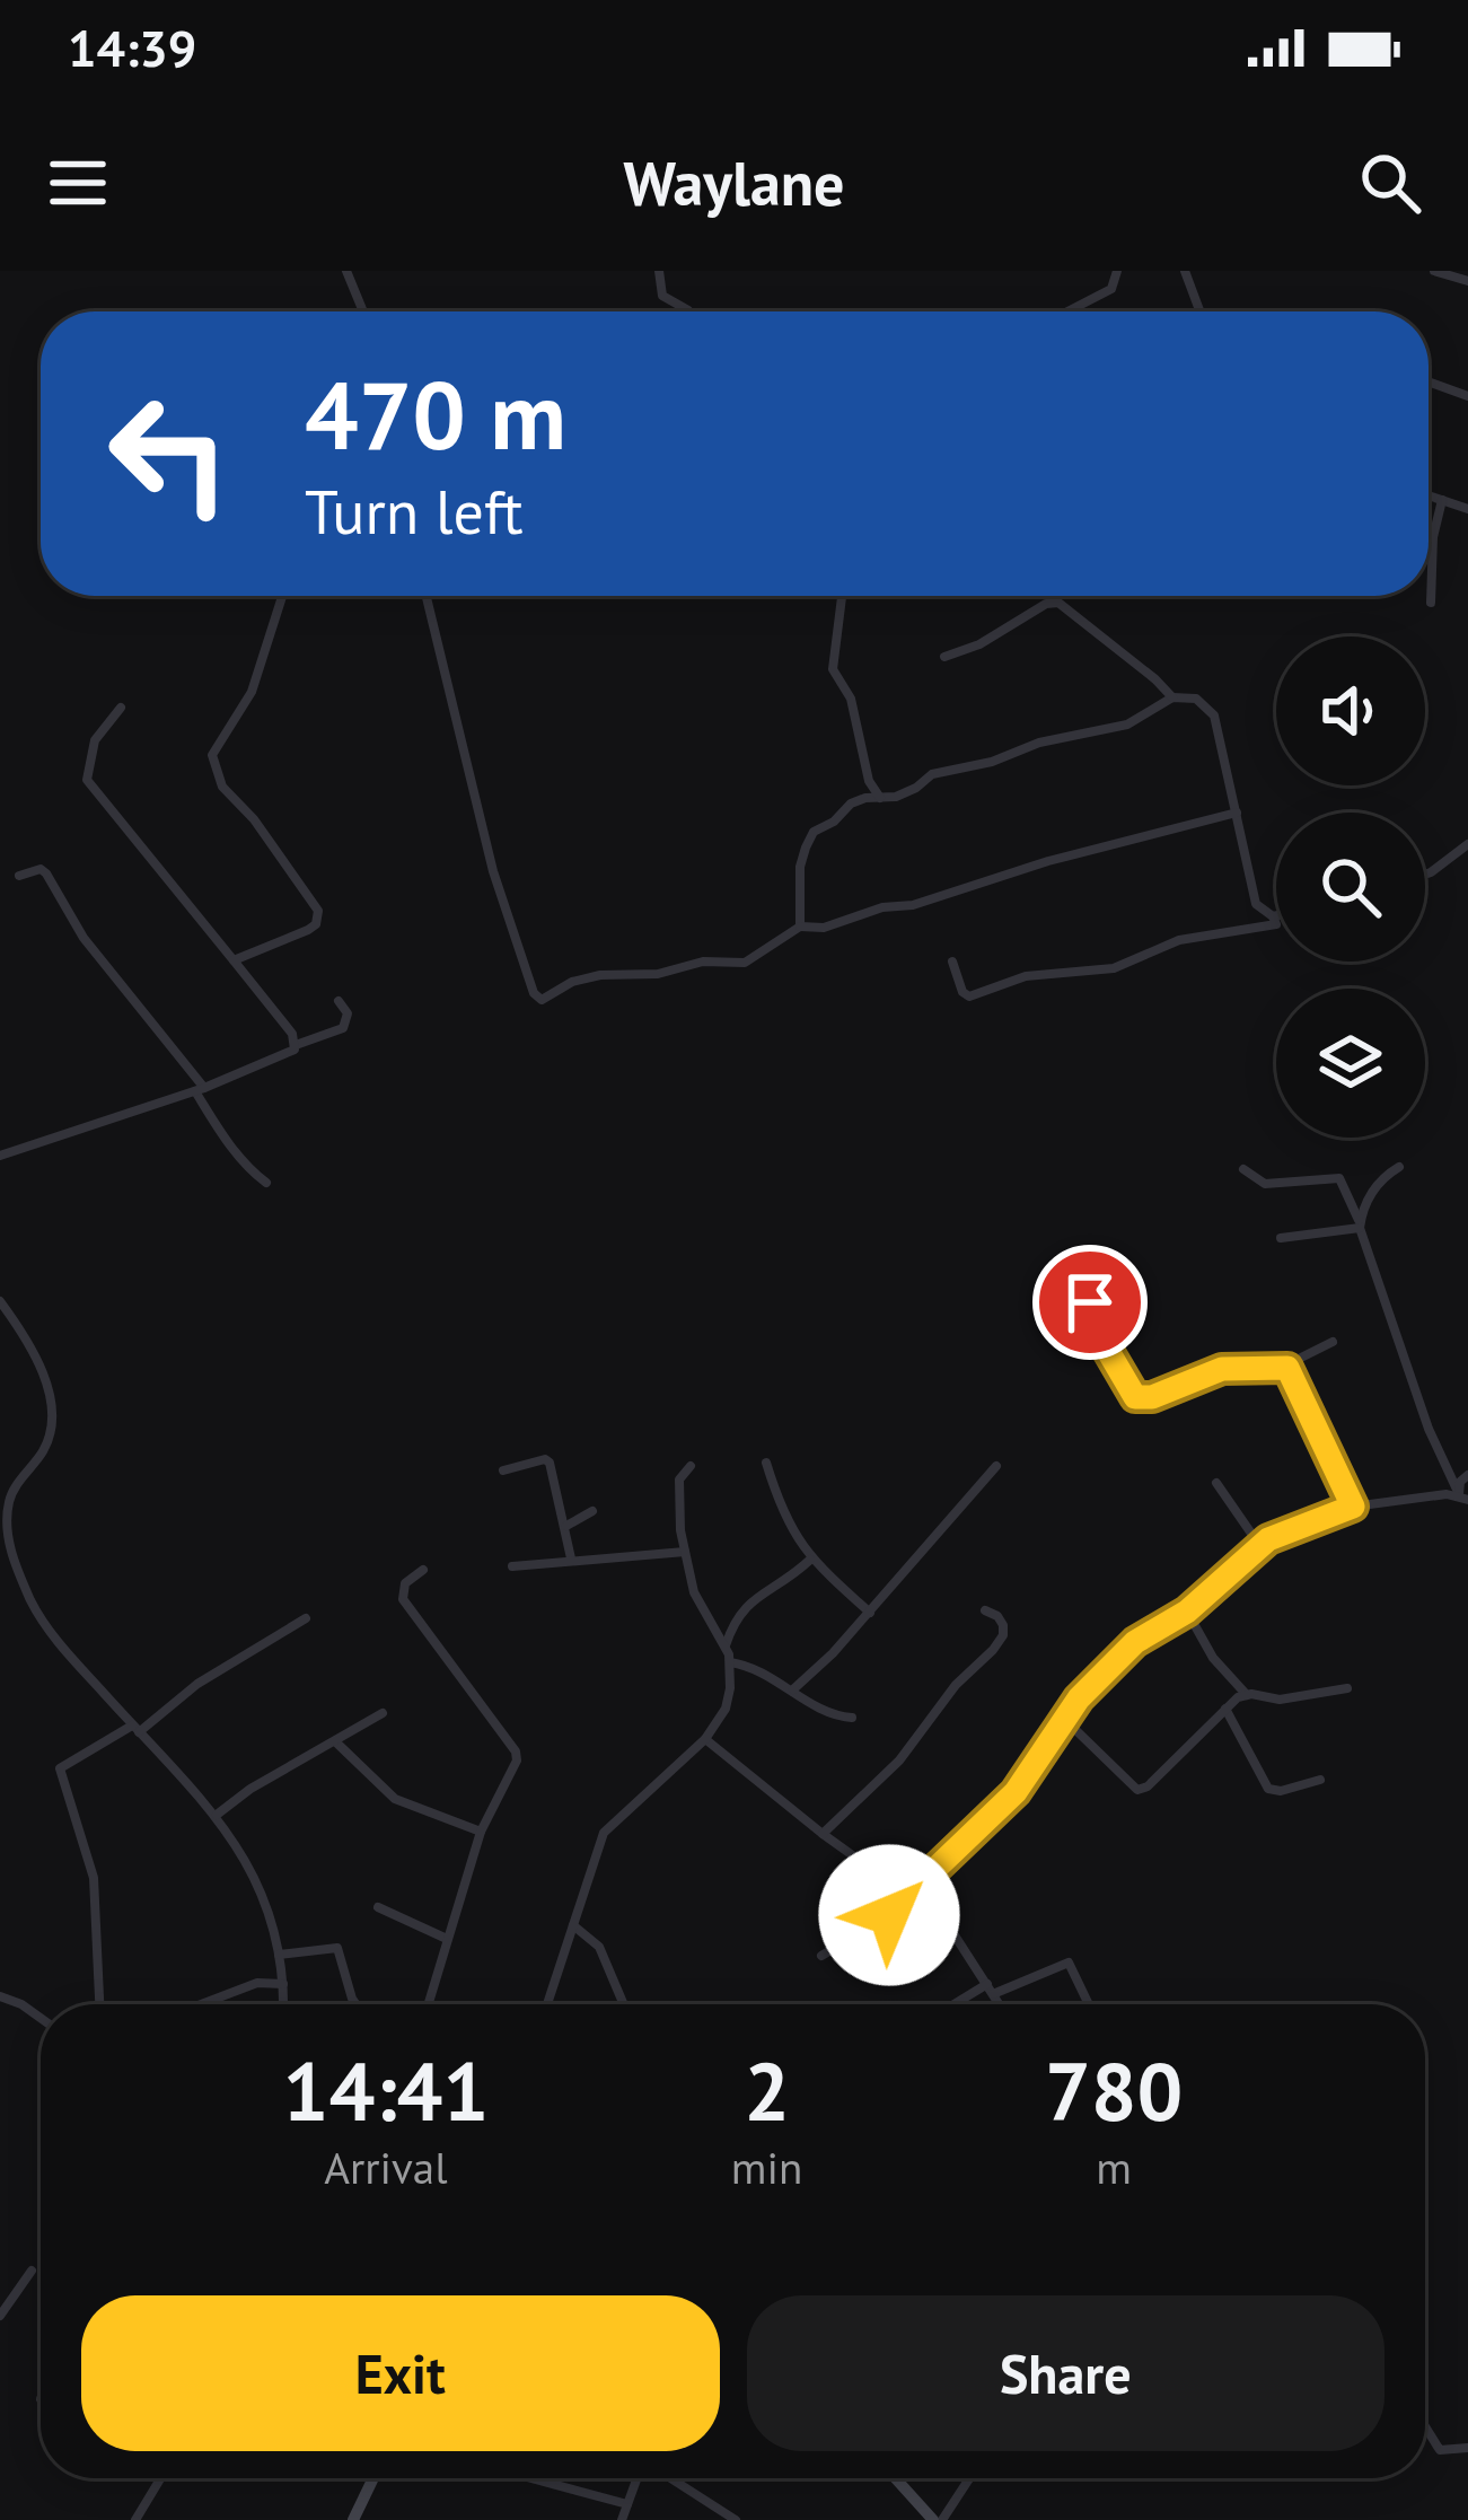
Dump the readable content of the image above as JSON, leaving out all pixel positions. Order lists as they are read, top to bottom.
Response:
{
  "page": {
    "status": "14:39",
    "header": "Waylane",
    "turn": ["470 m", "Turn left"],
    "eta": [
      "14:41",
      "Arrival",
      "2",
      "min",
      "780",
      "m"
    ],
    "buttons": ["Exit", "Share"]
  }
}
